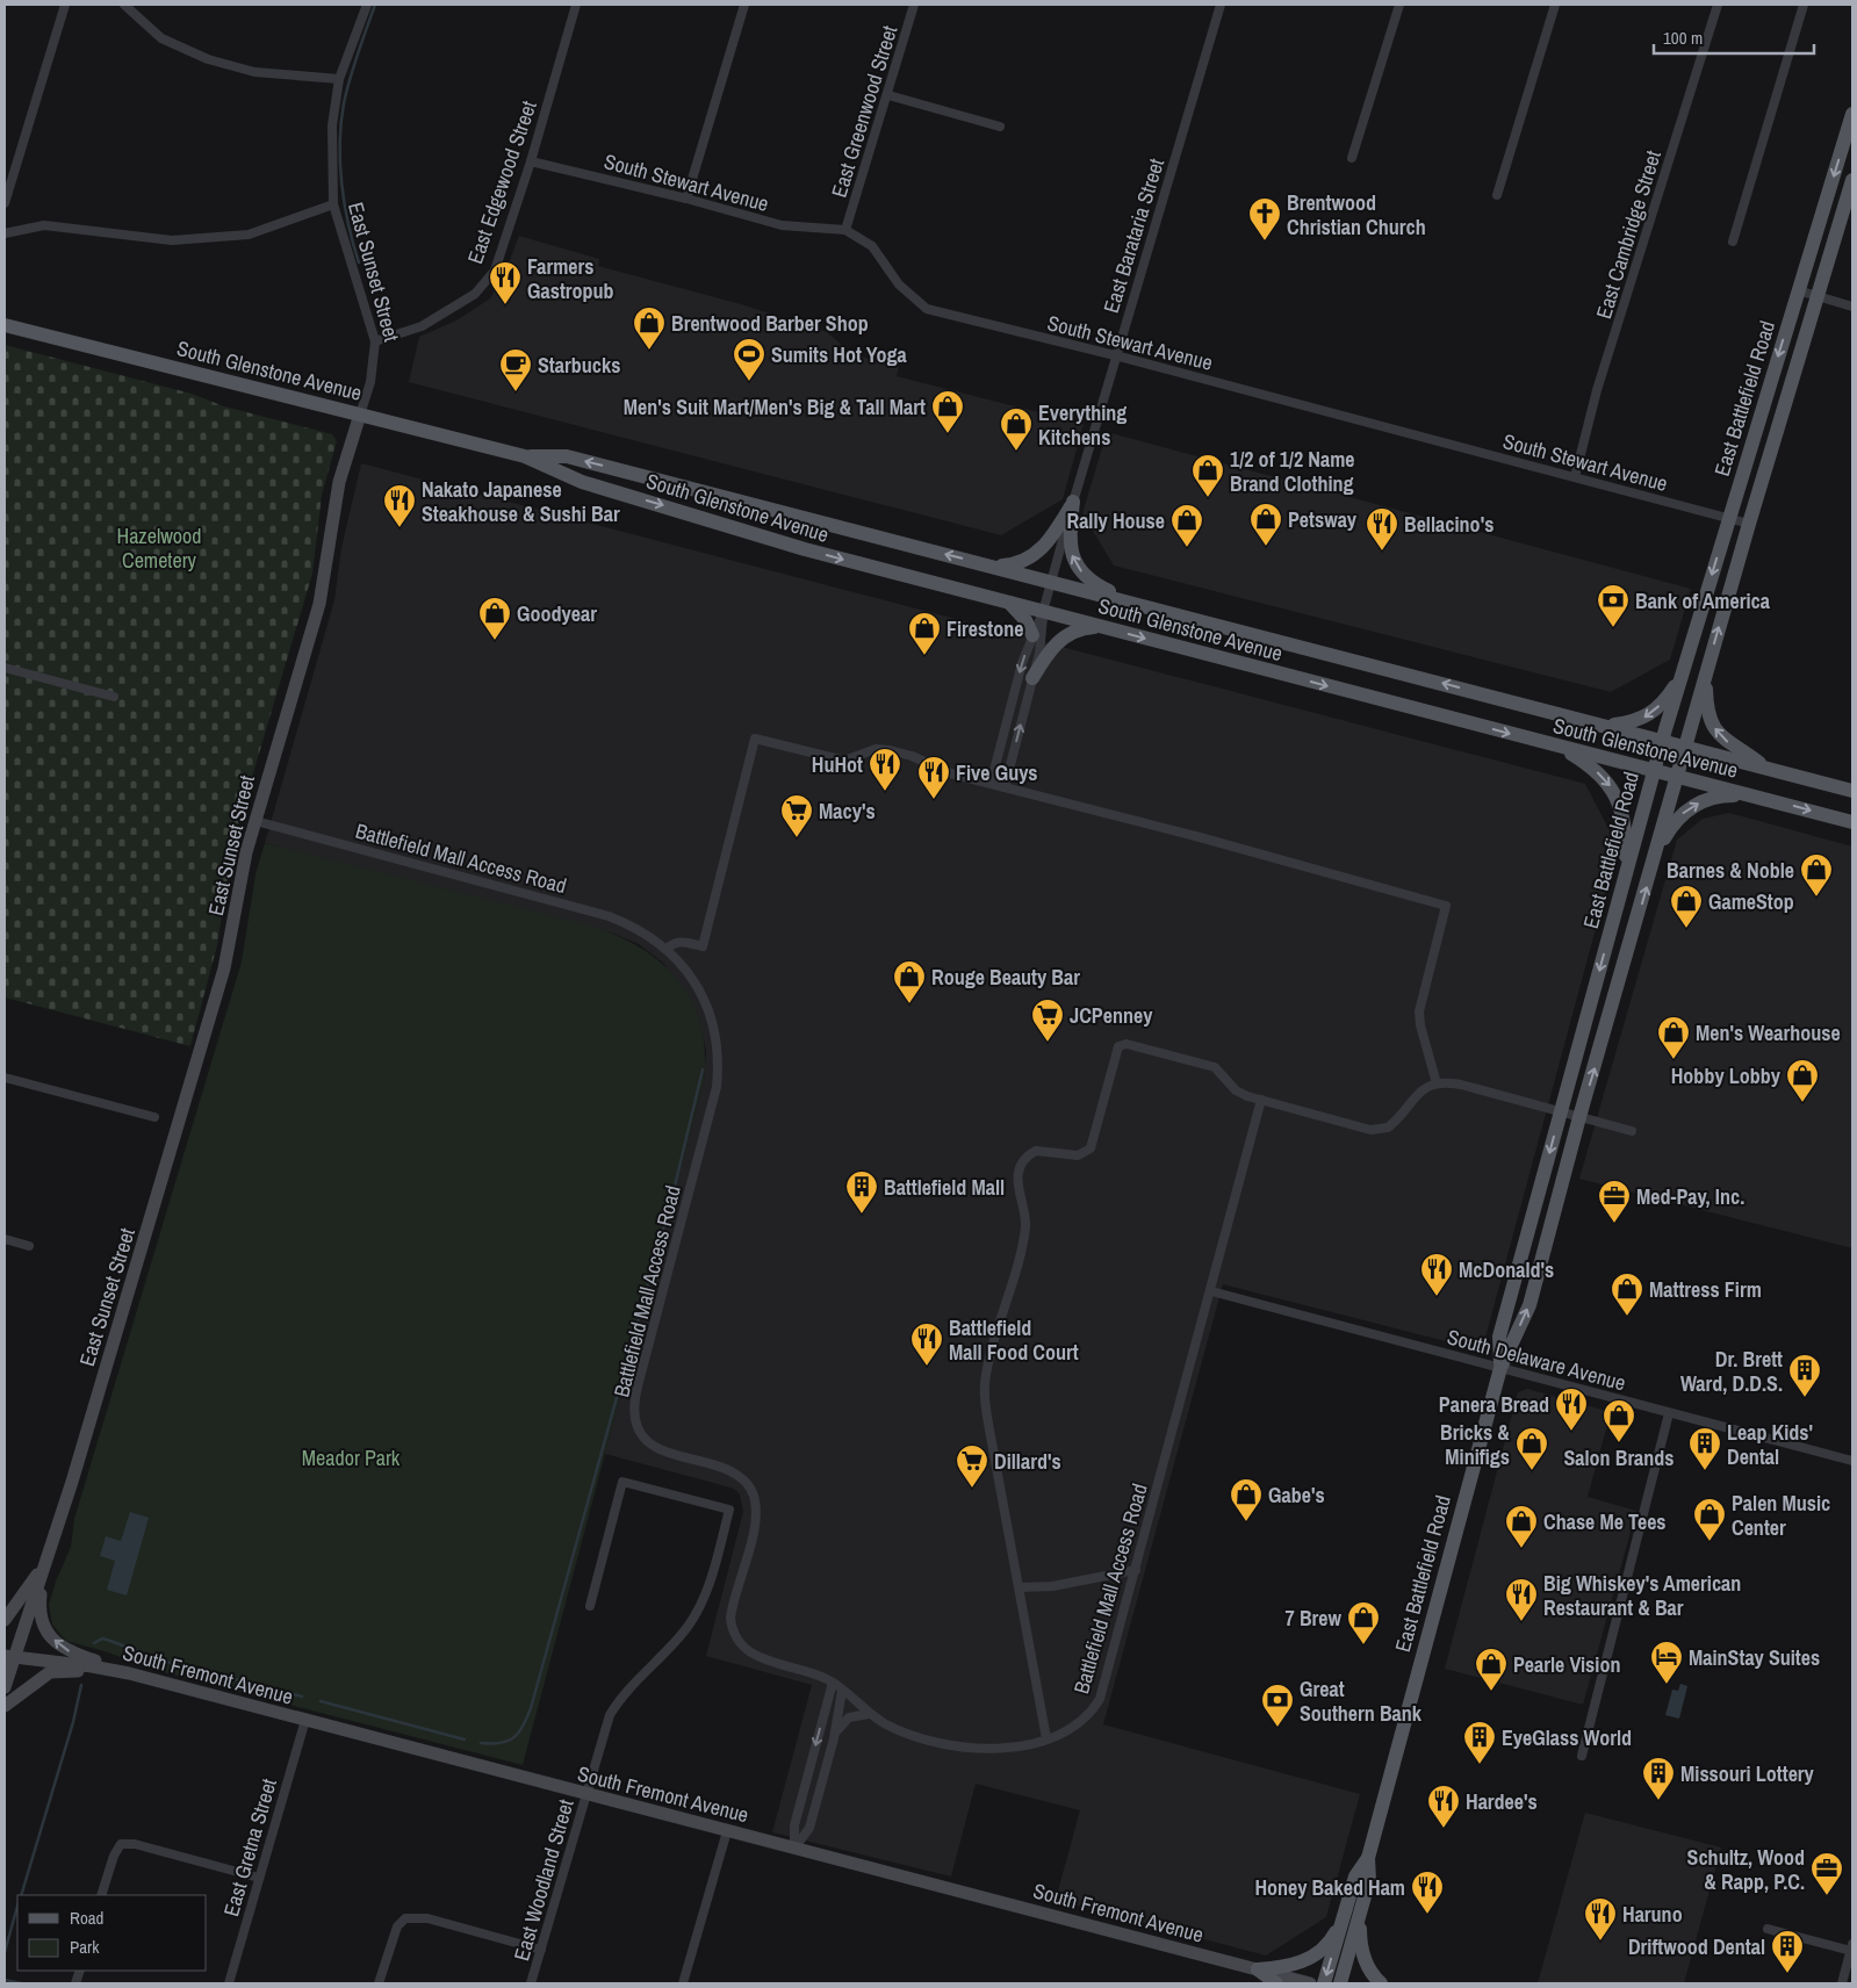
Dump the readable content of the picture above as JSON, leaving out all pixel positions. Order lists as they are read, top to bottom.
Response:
{
  "streets": {
    "main road": [
      "East Sunset Street",
      "South Glenstone Avenue",
      "East Battlefield Road",
      "South Fremont Avenue"
    ],
    "street": [
      "East Greenwood Street",
      "East Edgewood Street",
      "South Stewart Avenue",
      "East Cambridge Street",
      "East Barataria Street",
      "Battlefield Mall Access Road",
      "South Delaware Avenue",
      "East Gretna Street",
      "East Woodland Street"
    ]
  },
  "crossings": [
    ["East Greenwood Street", "South Stewart Avenue"],
    ["East Edgewood Street", "South Stewart Avenue"],
    ["East Edgewood Street", "East Sunset Street"],
    ["South Stewart Avenue", "East Cambridge Street"],
    ["South Stewart Avenue", "East Barataria Street"],
    ["South Stewart Avenue", "East Battlefield Road"],
    ["East Barataria Street", "South Glenstone Avenue"],
    ["East Sunset Street", "South Glenstone Avenue"],
    ["East Sunset Street", "Battlefield Mall Access Road"],
    ["East Sunset Street", "South Fremont Avenue"],
    ["South Glenstone Avenue", "East Battlefield Road"],
    ["East Battlefield Road", "South Delaware Avenue"],
    ["Battlefield Mall Access Road", "South Delaware Avenue"],
    ["South Fremont Avenue", "East Gretna Street"],
    ["South Fremont Avenue", "East Woodland Street"]
  ],
  "parks": ["Hazelwood Cemetery", "Meador Park"],
  "places": {
    "church": ["Brentwood Christian Church"],
    "restaurant": [
      "Farmers Gastropub",
      "Nakato Japanese Steakhouse & Sushi Bar",
      "Bellacino's",
      "HuHot",
      "Five Guys",
      "McDonald's",
      "Battlefield Mall Food Court",
      "Panera Bread",
      "Big Whiskey's American Restaurant & Bar",
      "Hardee's",
      "Honey Baked Ham",
      "Haruno"
    ],
    "shop": [
      "Brentwood Barber Shop",
      "Men's Suit Mart/Men's Big & Tall Mart",
      "Everything Kitchens",
      "1/2 of 1/2 Name Brand Clothing",
      "Petsway",
      "Rally House",
      "Goodyear",
      "Firestone",
      "Barnes & Noble",
      "GameStop",
      "Rouge Beauty Bar",
      "Men's Wearhouse",
      "Hobby Lobby",
      "Mattress Firm",
      "Salon Brands",
      "Bricks & Minifigs",
      "Gabe's",
      "Palen Music Center",
      "Chase Me Tees",
      "7 Brew",
      "Pearle Vision"
    ],
    "sports": ["Sumits Hot Yoga"],
    "cafe": ["Starbucks"],
    "bank": ["Bank of America", "Great Southern Bank"],
    "supermarket": ["Macy's", "JCPenney", "Dillard's"],
    "building": [
      "Battlefield Mall",
      "Dr. Brett Ward, D.D.S.",
      "Leap Kids' Dental",
      "EyeGlass World",
      "Missouri Lottery",
      "Driftwood Dental"
    ],
    "office": ["Med-Pay, Inc.", "Schultz, Wood & Rapp, P.C."],
    "hotel": ["MainStay Suites"]
  },
  "legend": ["Road", "Park"],
  "scale_bar": "100 m"
}
